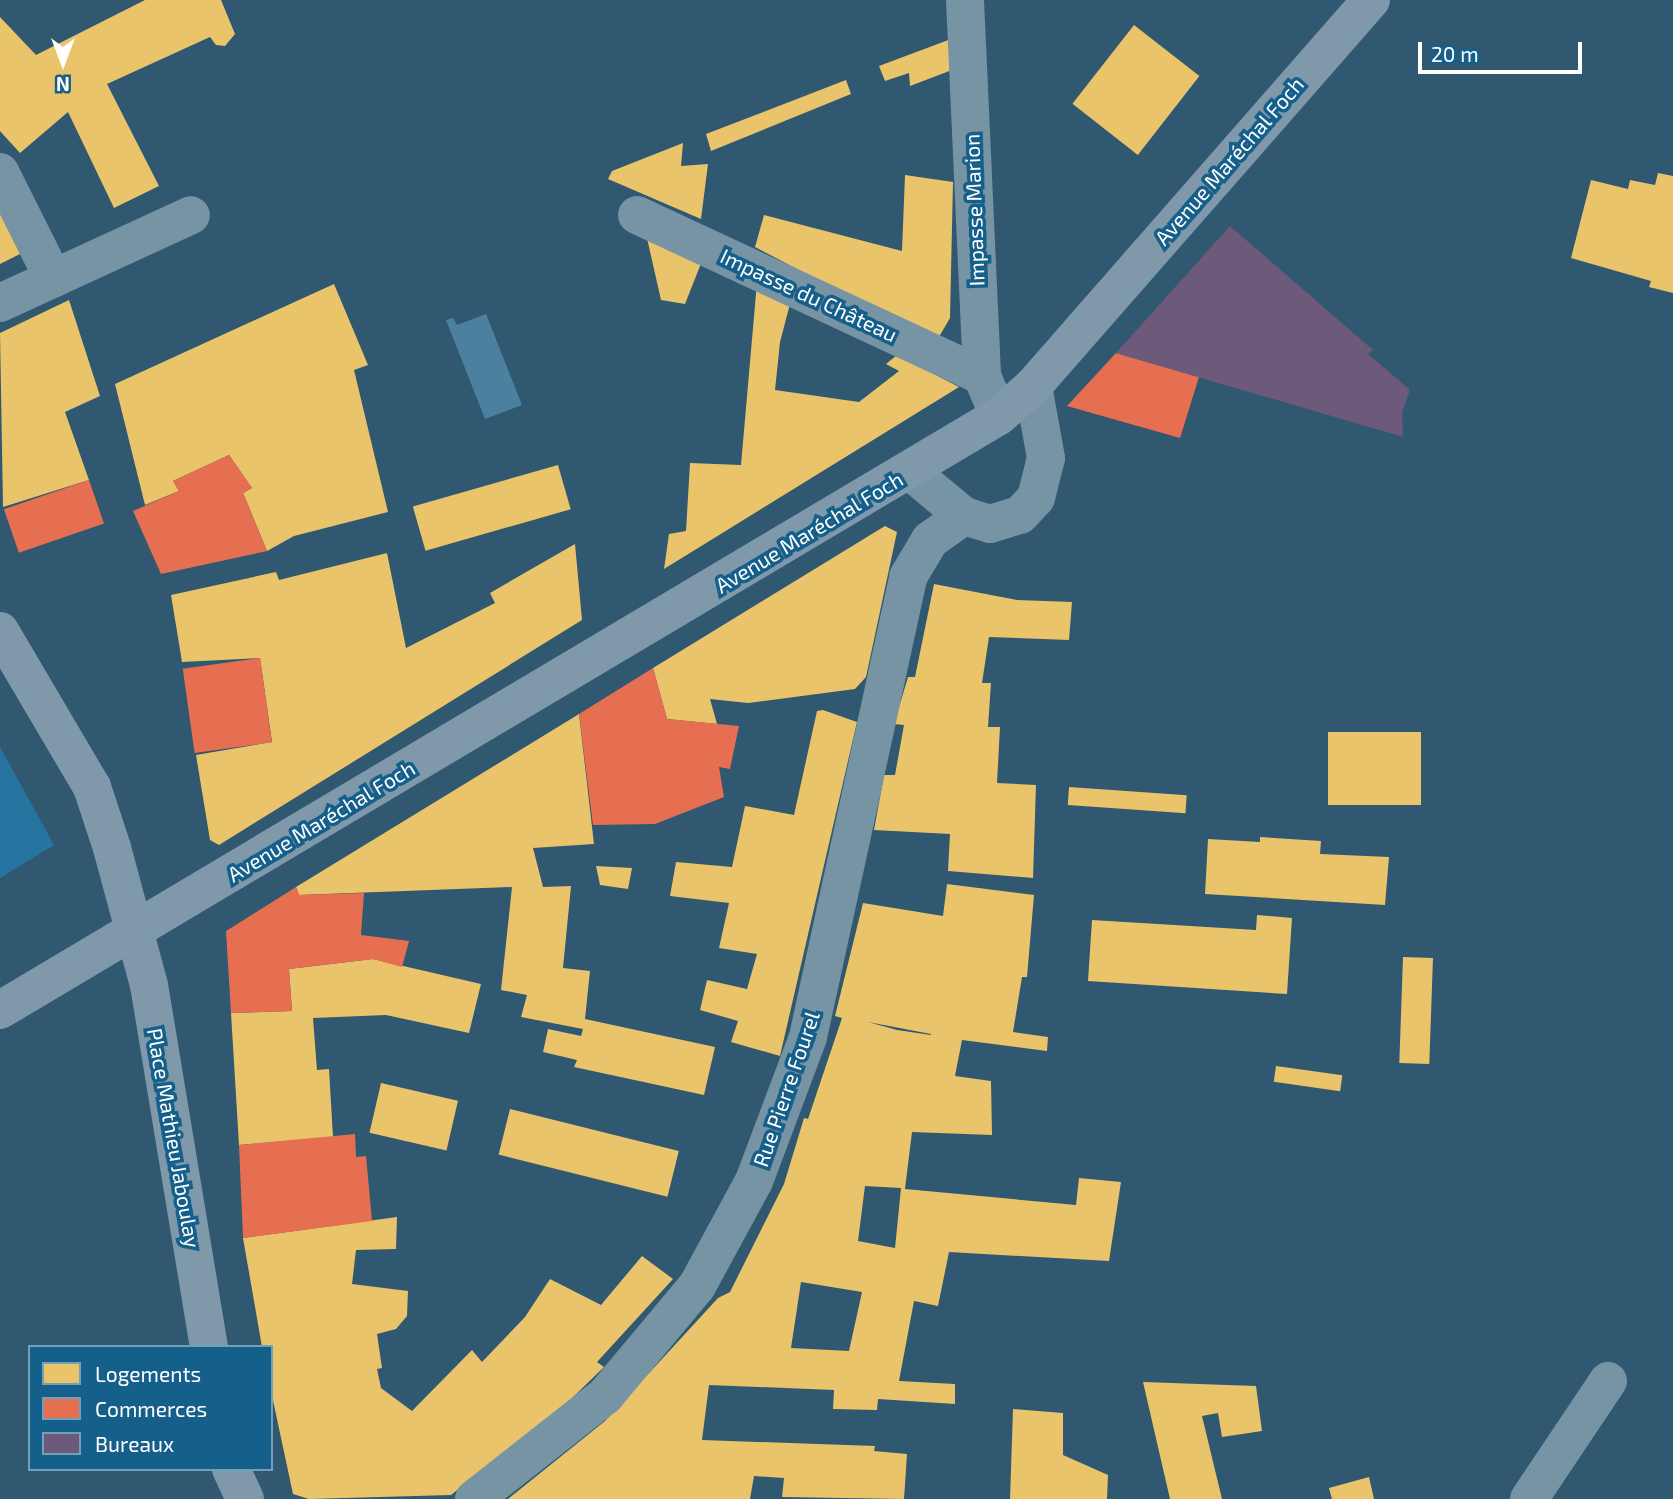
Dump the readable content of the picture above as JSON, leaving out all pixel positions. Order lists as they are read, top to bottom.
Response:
{
  "streets": {
    "main road": ["Avenue Maréchal Foch", "Place Mathieu Jaboulay"],
    "street": ["Impasse Marion", "Impasse du Château", "Rue Pierre Fourel"]
  },
  "crossings": [
    ["Avenue Maréchal Foch", "Impasse Marion"],
    ["Avenue Maréchal Foch", "Place Mathieu Jaboulay"],
    ["Impasse Marion", "Impasse du Château"]
  ],
  "legend": ["Logements", "Commerces", "Bureaux"],
  "scale_bar": "20 m",
  "north": "bottom"
}
